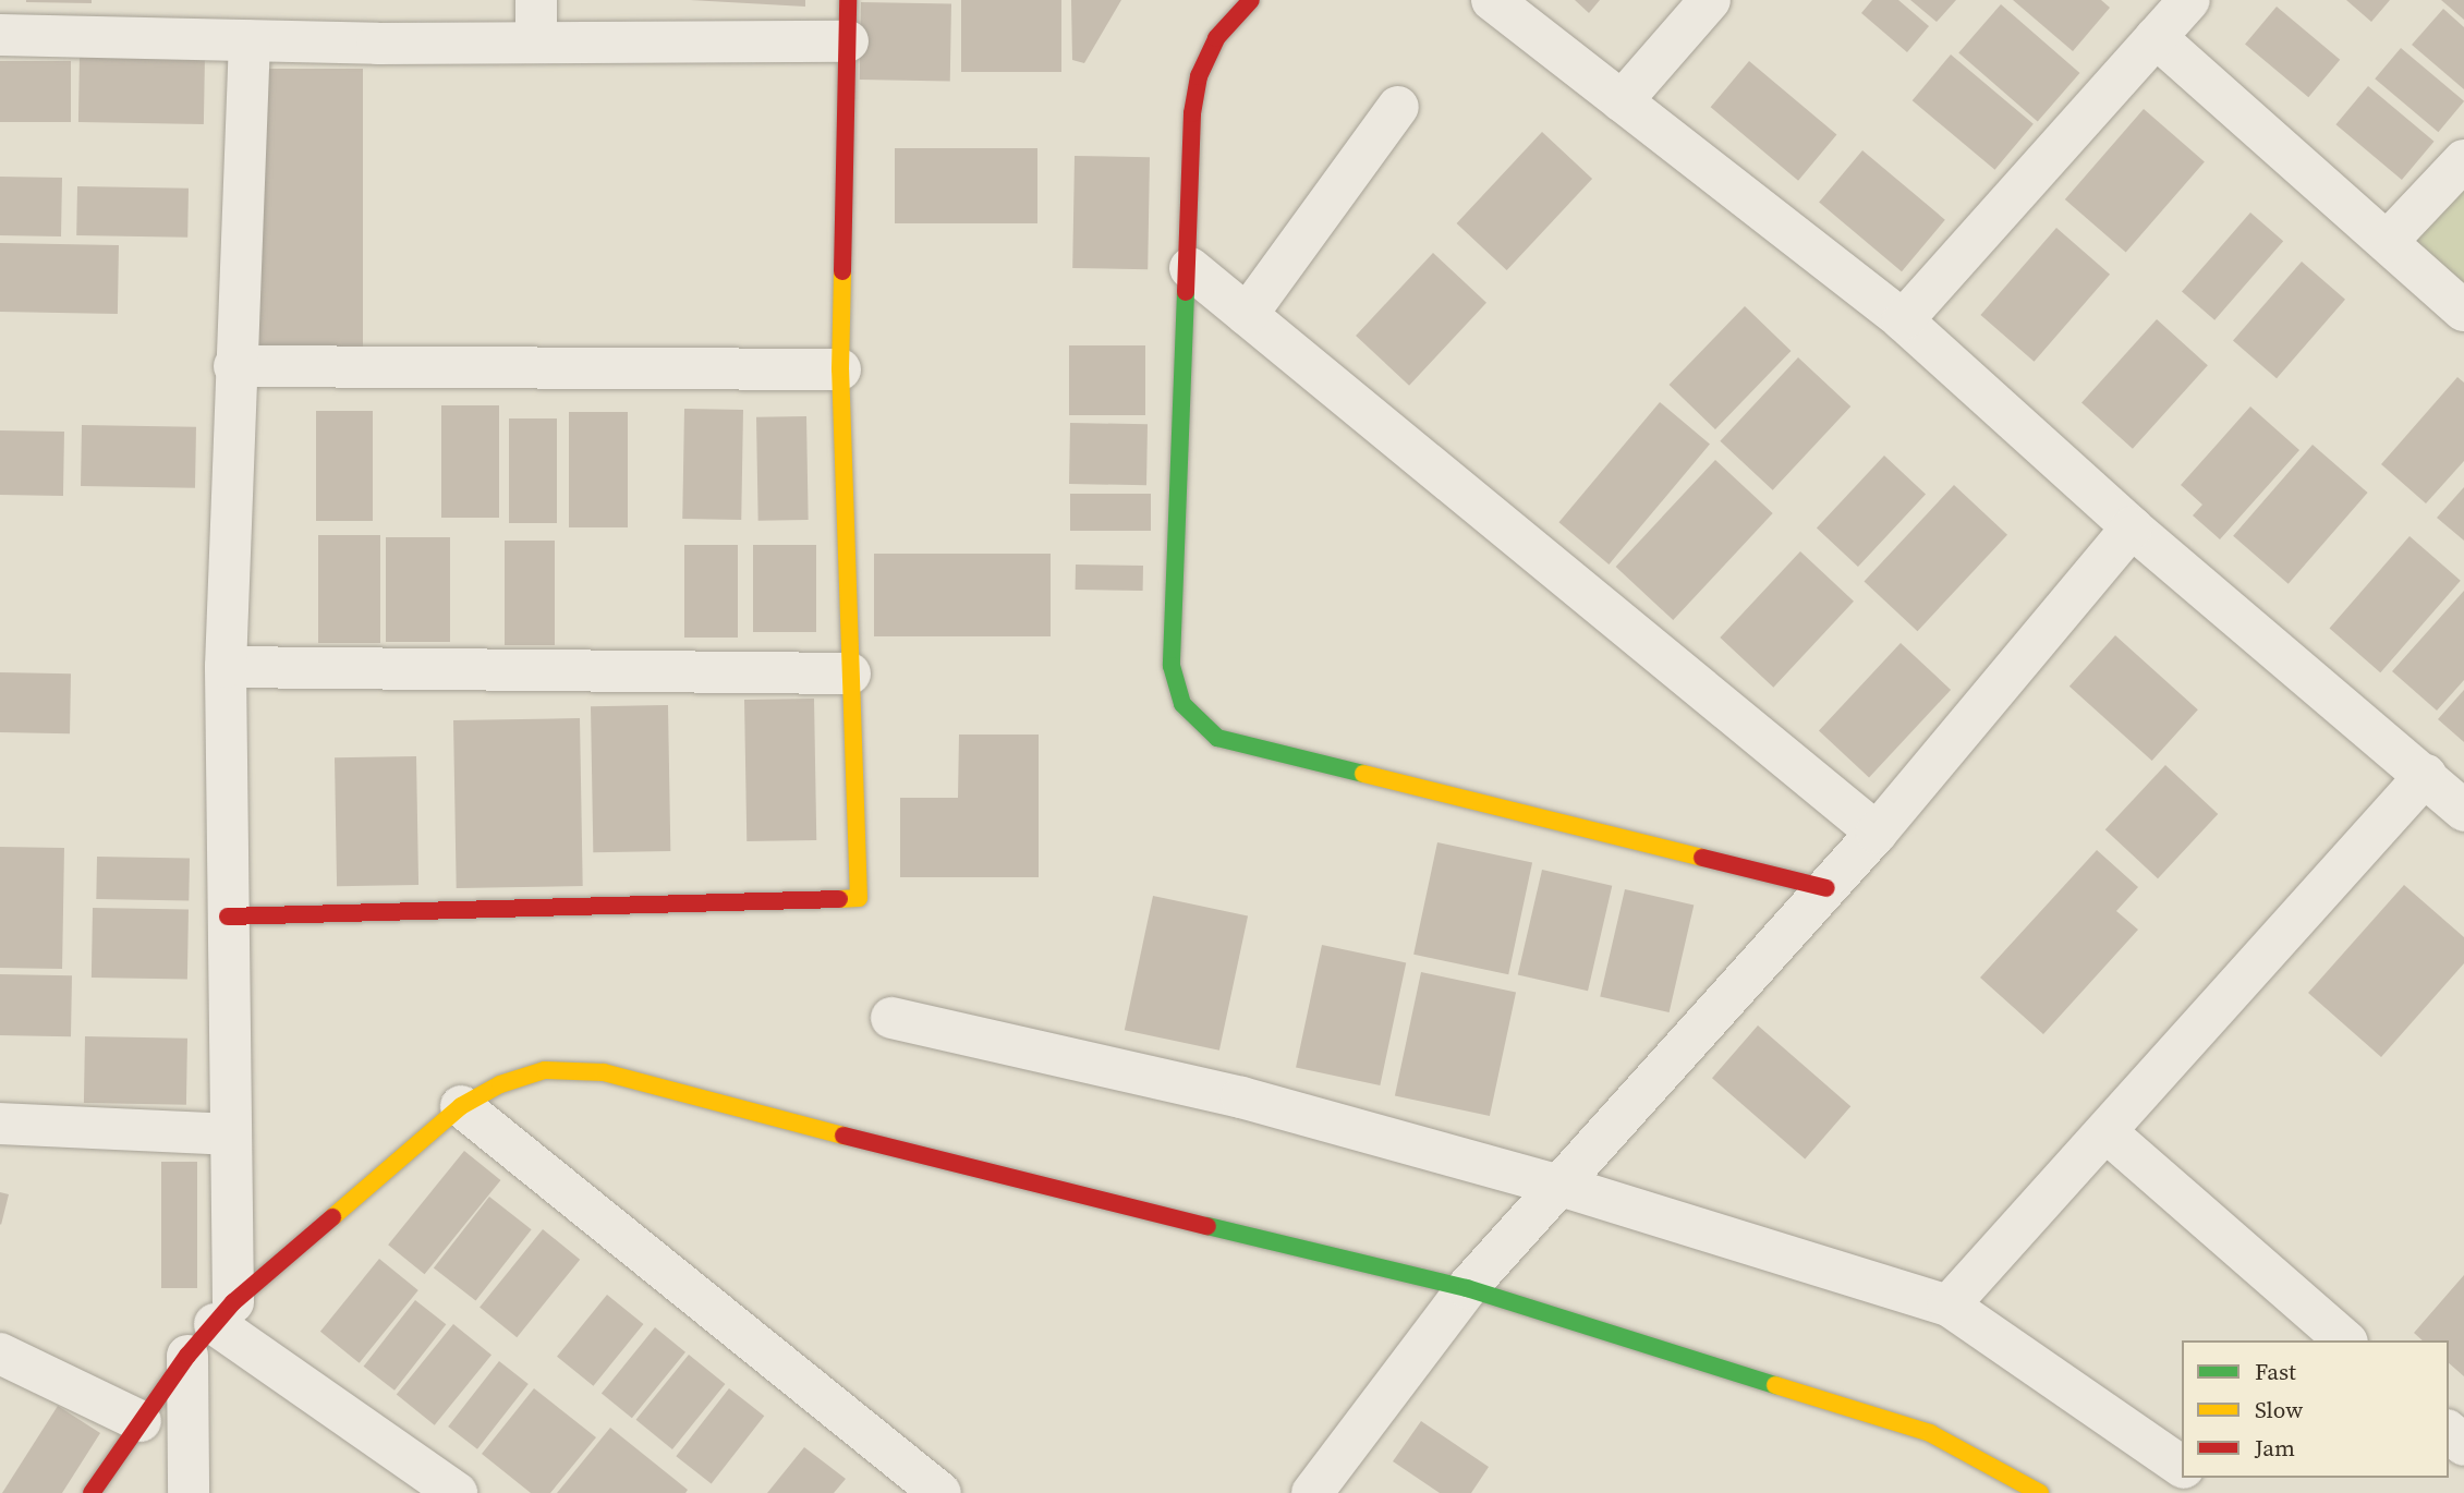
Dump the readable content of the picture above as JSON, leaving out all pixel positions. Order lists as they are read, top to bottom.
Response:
{
  "legend": ["Fast", "Slow", "Jam"]
}
